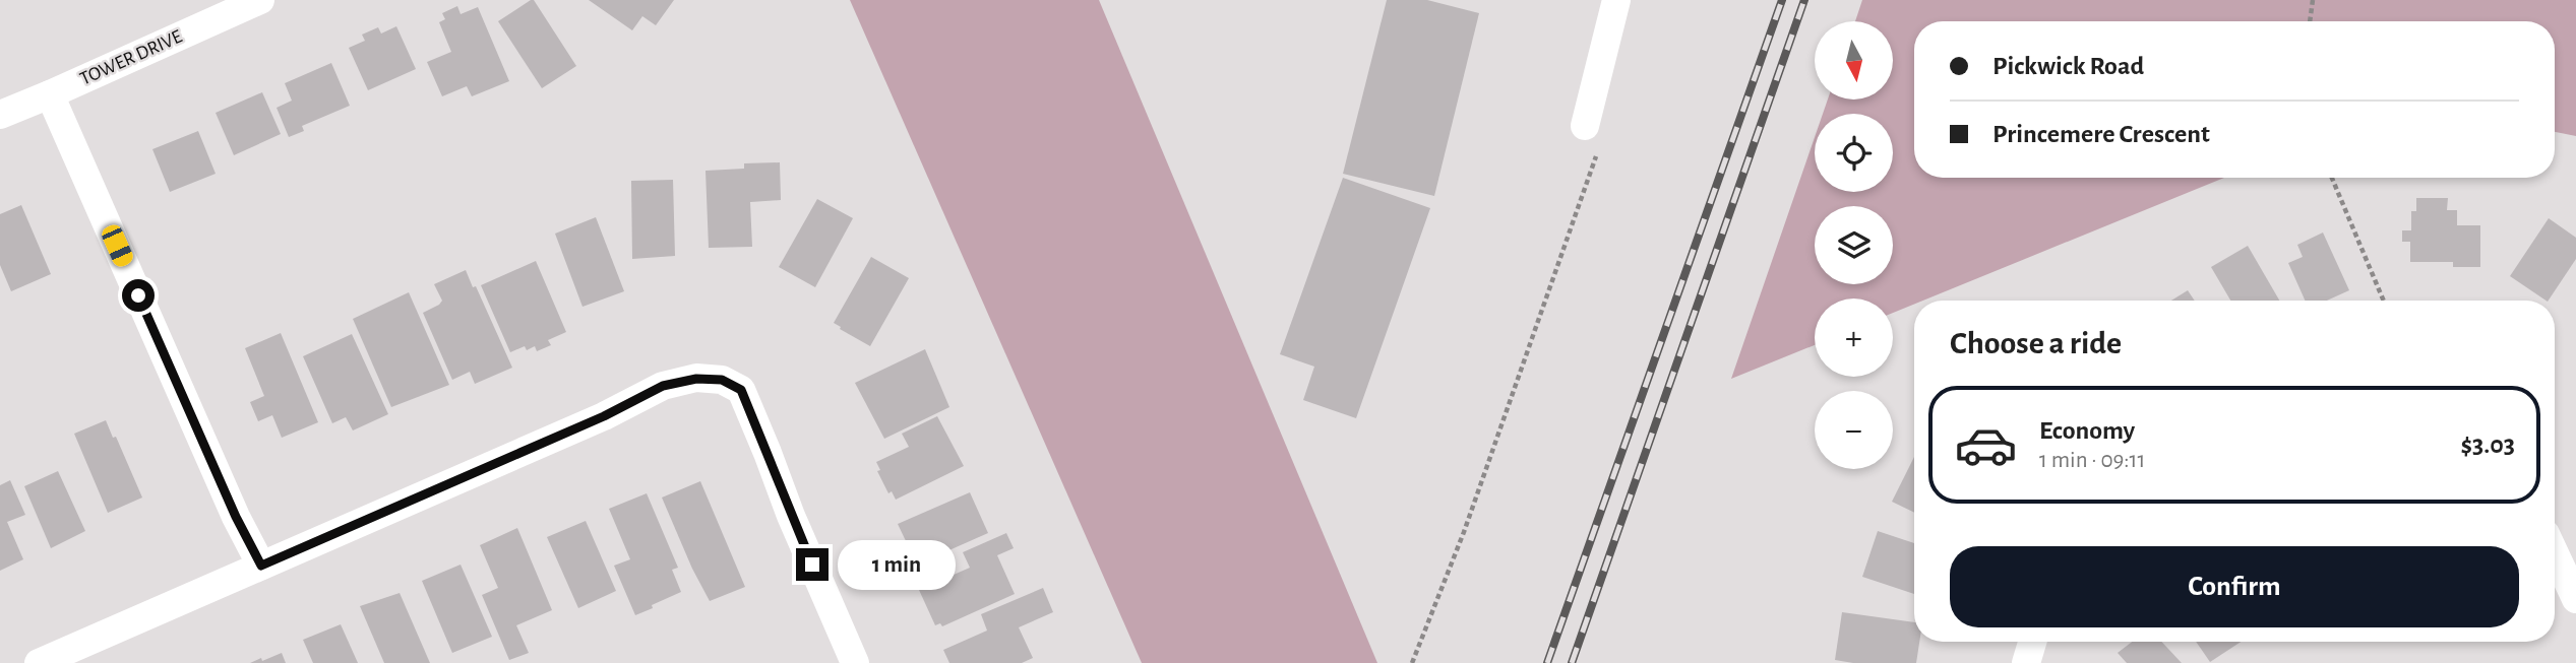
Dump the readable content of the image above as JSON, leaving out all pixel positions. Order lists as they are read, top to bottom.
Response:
{
  "streets": {
    "street": ["TOWER DRIVE"]
  },
  "north": "bottom",
  "page": {
    "map_buttons": ["+", "−"],
    "banner": ["Pickwick Road", "Princemere Crescent"],
    "heading": "Choose a ride",
    "list": [
      {
        "name": "Economy",
        "note": "1 min · 09:11",
        "value": "$3.03"
      }
    ],
    "buttons": "Confirm",
    "bubble": "1 min"
  }
}
